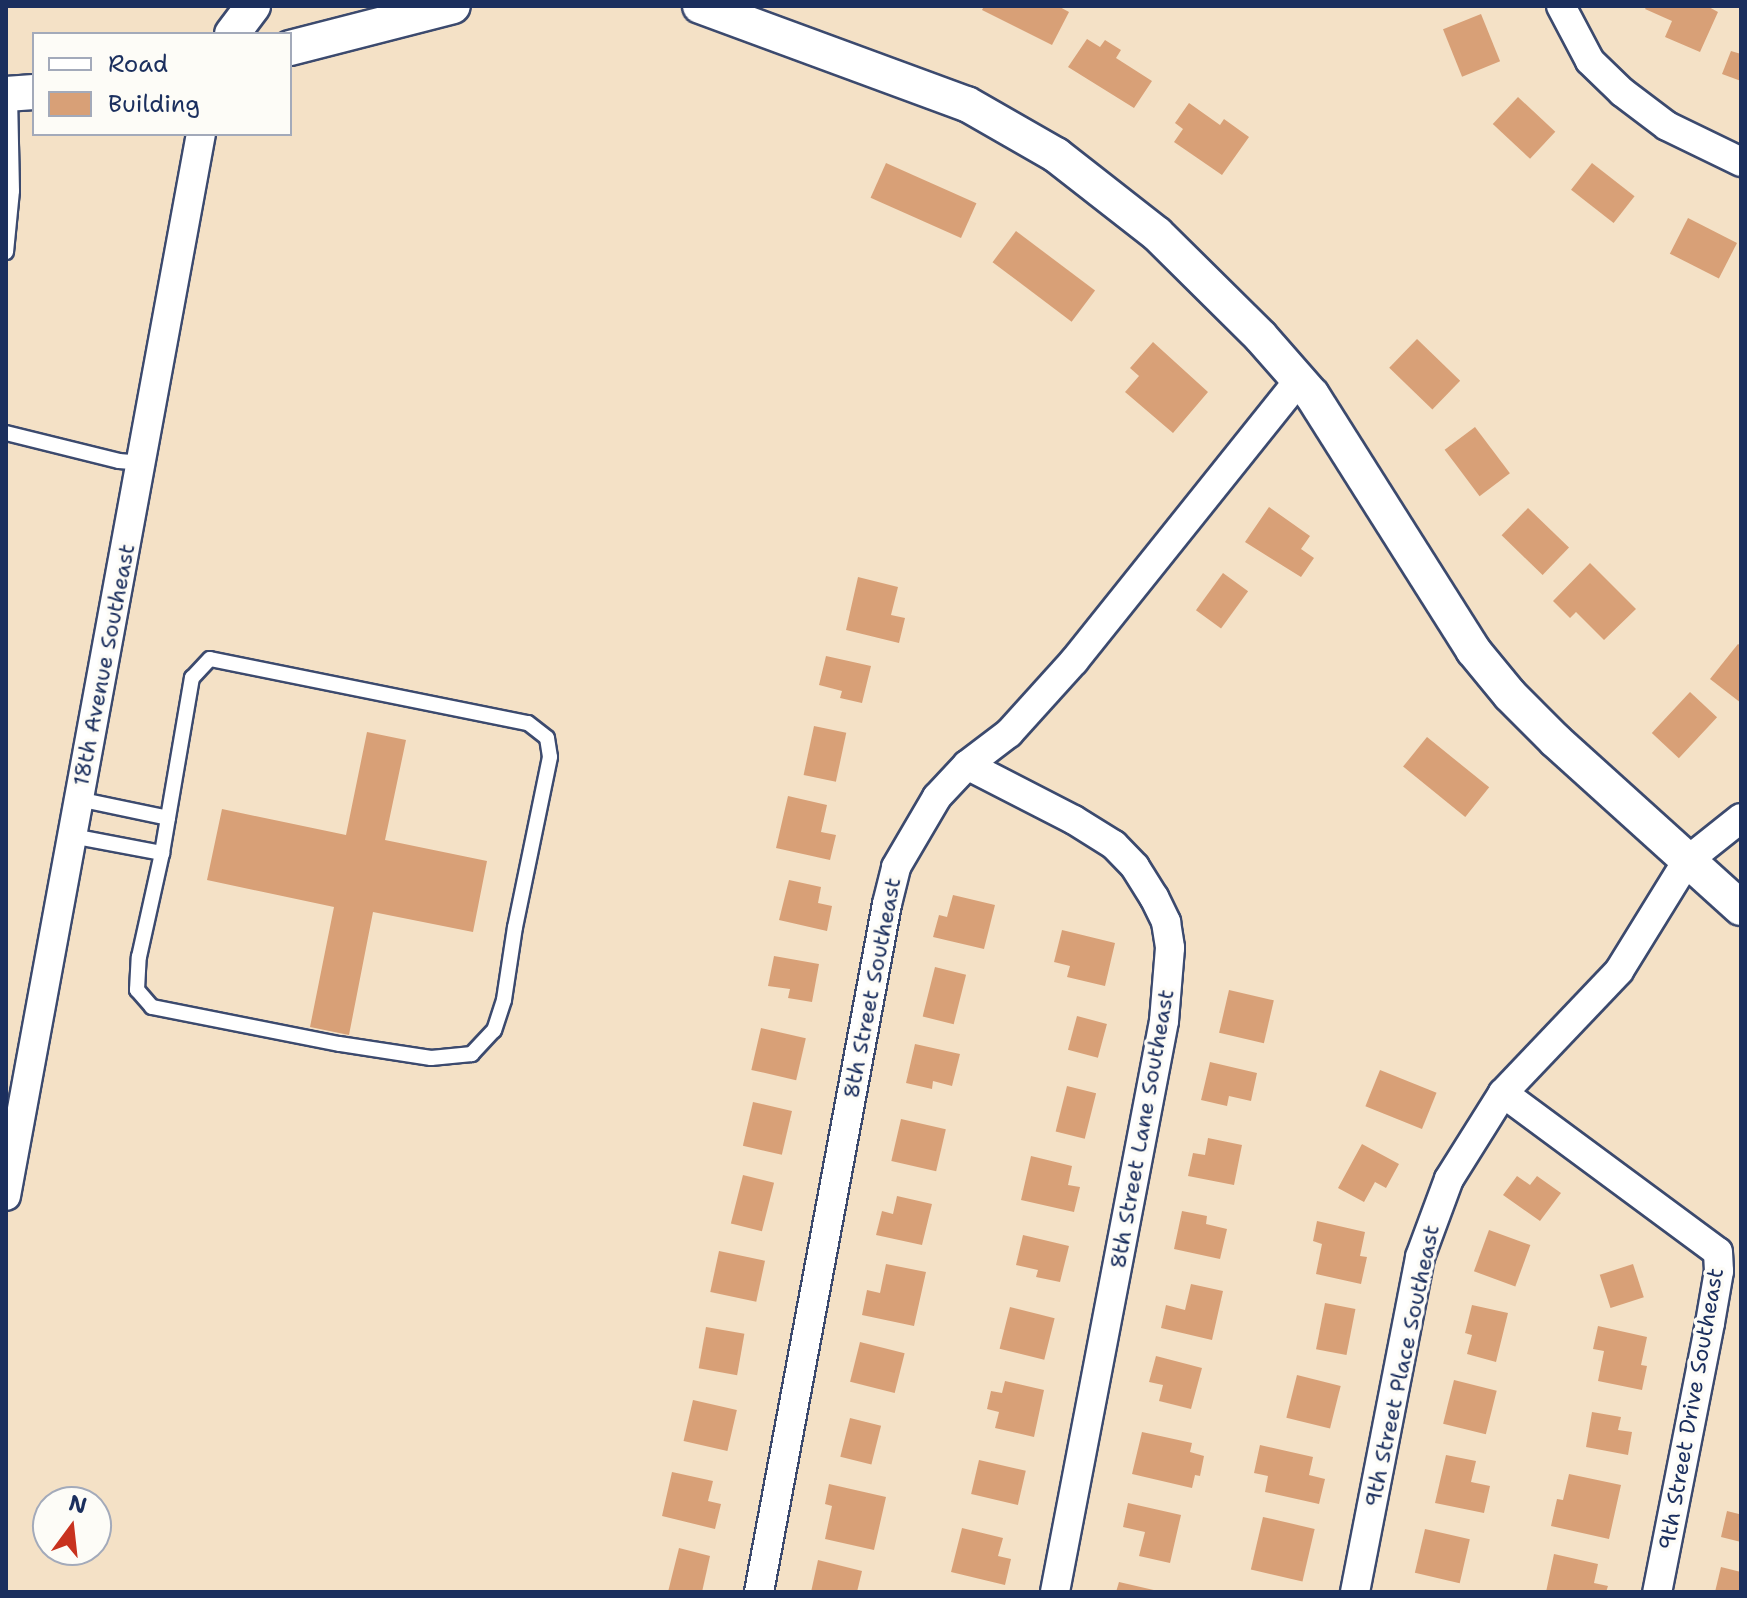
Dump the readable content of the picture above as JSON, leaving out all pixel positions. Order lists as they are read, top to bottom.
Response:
{
  "streets": {
    "street": [
      "18th Avenue Southeast",
      "8th Street Southeast",
      "8th Street Lane Southeast",
      "9th Street Place Southeast",
      "9th Street Drive Southeast"
    ]
  },
  "crossings": [
    ["8th Street Southeast", "8th Street Lane Southeast"],
    ["9th Street Place Southeast", "9th Street Drive Southeast"]
  ],
  "legend": ["Road", "Building"],
  "north": "top"
}
